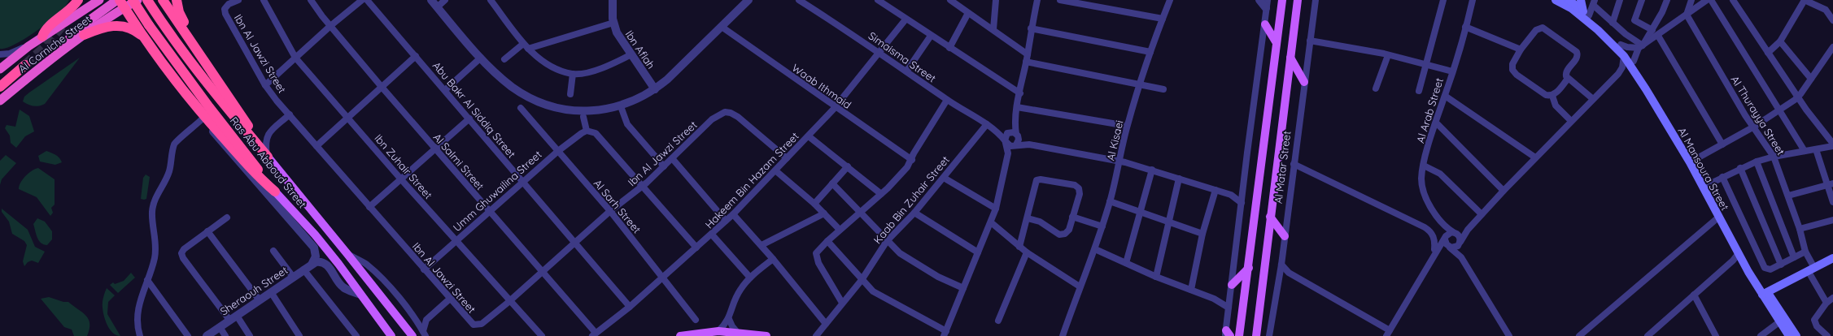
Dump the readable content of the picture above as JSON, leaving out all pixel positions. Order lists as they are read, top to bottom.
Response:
{
  "streets": {
    "highway": ["Al Corniche Street", "Ras Abu Abboud Street"],
    "main road": ["Al Matar Street", "Al Mansoura Street"],
    "street": [
      "Ibn Aflah",
      "Ibn Al Jawzi Street",
      "Simaisma Street",
      "Waab Ithmaid",
      "Abu Bakr Al Siddiq Street",
      "Al Arab Street",
      "Al Thurayya Street",
      "Al Kisaei",
      "Al Salmi Street",
      "Ibn Zuhair Street",
      "Hakeem Bin Hazam Street",
      "Umm Ghuwailina Street",
      "Kaab Bin Zuhair Street",
      "Al Sarh Street",
      "Sheraouh Street"
    ]
  },
  "crossings": [
    ["Ibn Al Jawzi Street", "Abu Bakr Al Siddiq Street"],
    ["Ibn Al Jawzi Street", "Al Salmi Street"],
    ["Ibn Al Jawzi Street", "Ibn Zuhair Street"],
    ["Ibn Al Jawzi Street", "Hakeem Bin Hazam Street"],
    ["Ibn Al Jawzi Street", "Umm Ghuwailina Street"],
    ["Ibn Al Jawzi Street", "Al Sarh Street"],
    ["Simaisma Street", "Hakeem Bin Hazam Street"],
    ["Simaisma Street", "Kaab Bin Zuhair Street"],
    ["Waab Ithmaid", "Hakeem Bin Hazam Street"],
    ["Abu Bakr Al Siddiq Street", "Hakeem Bin Hazam Street"],
    ["Abu Bakr Al Siddiq Street", "Umm Ghuwailina Street"],
    ["Al Salmi Street", "Hakeem Bin Hazam Street"],
    ["Al Salmi Street", "Umm Ghuwailina Street"],
    ["Ibn Zuhair Street", "Umm Ghuwailina Street"],
    ["Hakeem Bin Hazam Street", "Al Sarh Street"],
    ["Umm Ghuwailina Street", "Al Sarh Street"]
  ]
}
